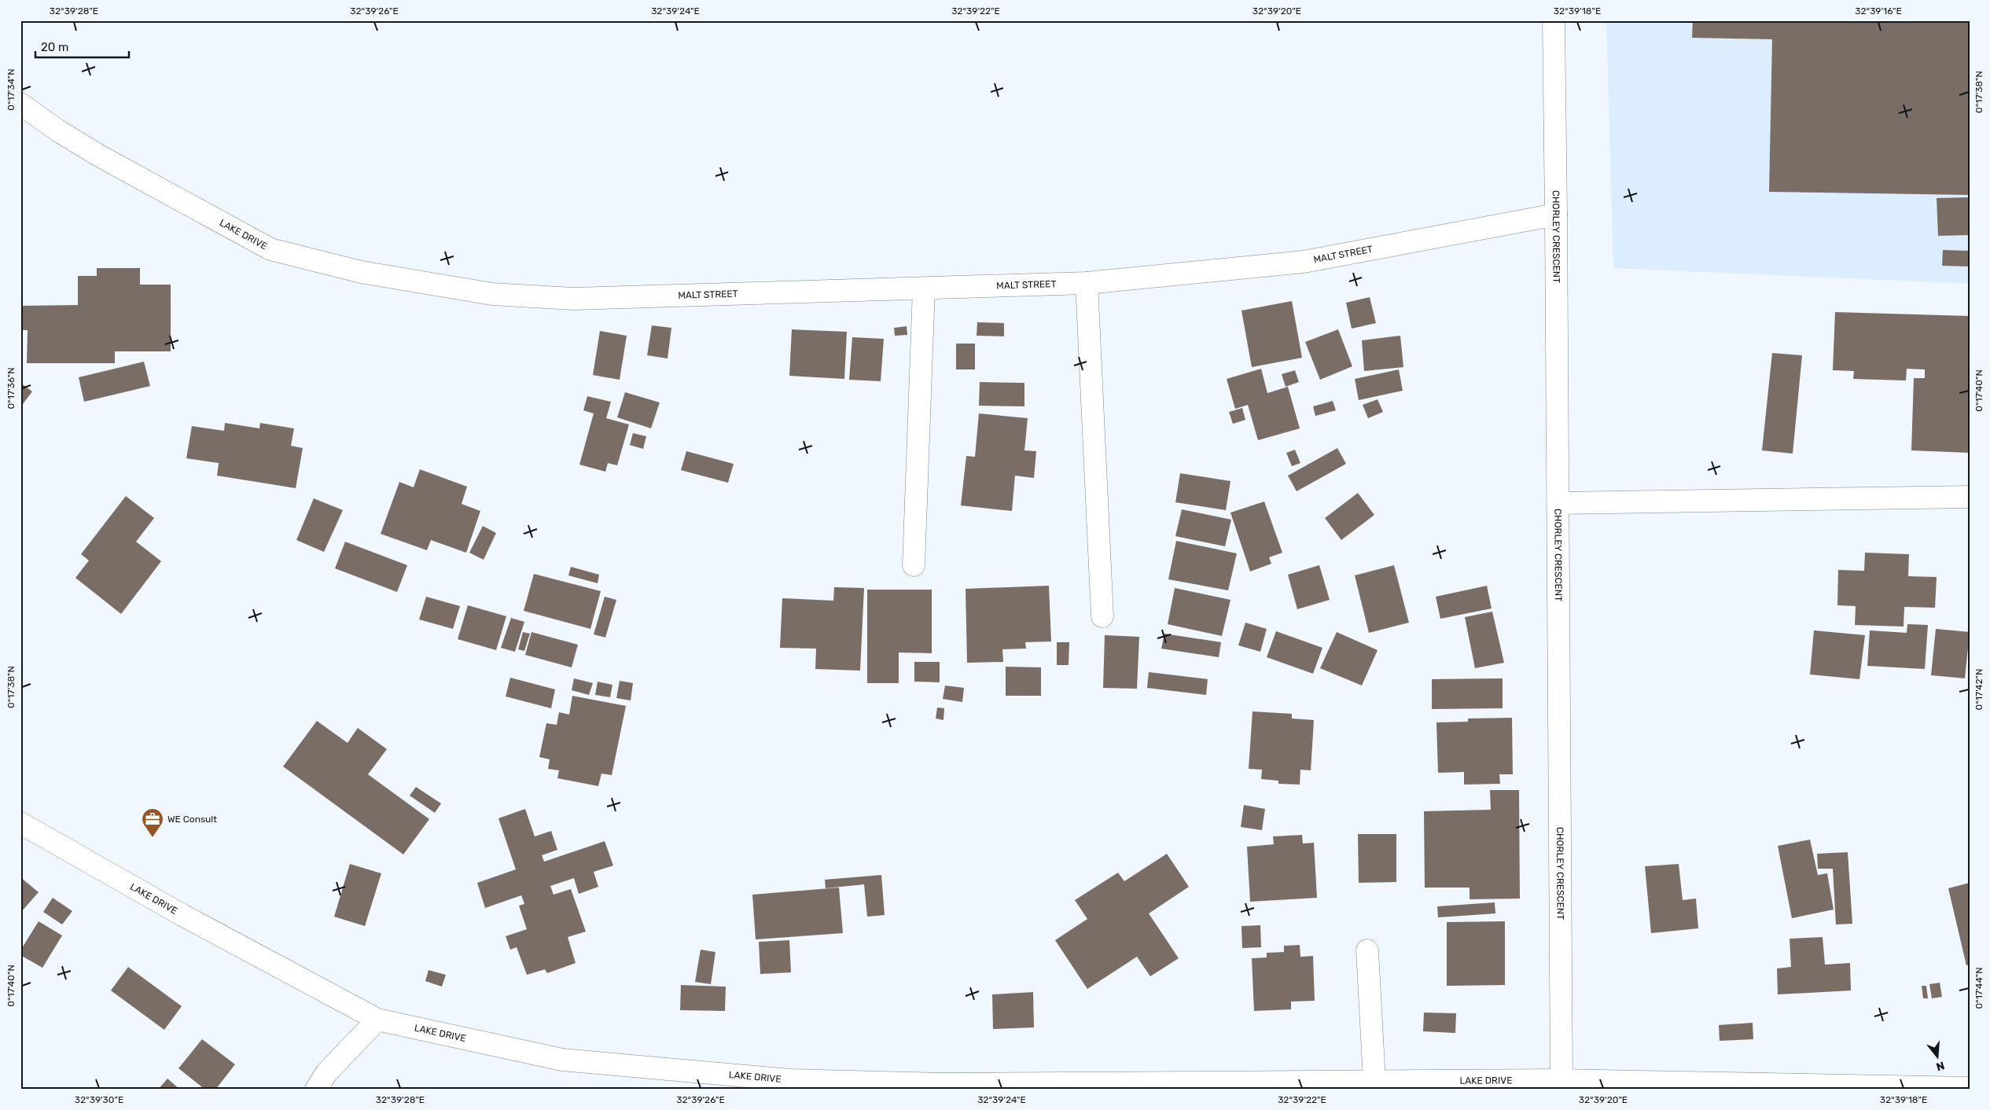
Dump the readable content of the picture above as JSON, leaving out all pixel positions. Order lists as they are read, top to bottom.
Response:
{
  "streets": {
    "street": ["LAKE DRIVE", "CHORLEY CRESCENT", "MALT STREET"]
  },
  "crossings": [
    ["LAKE DRIVE", "CHORLEY CRESCENT"],
    ["LAKE DRIVE", "MALT STREET"],
    ["CHORLEY CRESCENT", "MALT STREET"]
  ],
  "places": {
    "office": ["WE Consult"]
  },
  "scale_bar": "20 m",
  "north": "bottom",
  "coordinates": [
    "32°39'28\"E",
    "32°39'26\"E",
    "32°39'24\"E",
    "32°39'22\"E",
    "32°39'20\"E",
    "32°39'18\"E",
    "32°39'16\"E",
    "0°17'34\"N",
    "0°17'38\"N",
    "0°17'36\"N",
    "0°17'40\"N",
    "0°17'42\"N",
    "0°17'44\"N",
    "32°39'30\"E"
  ]
}
